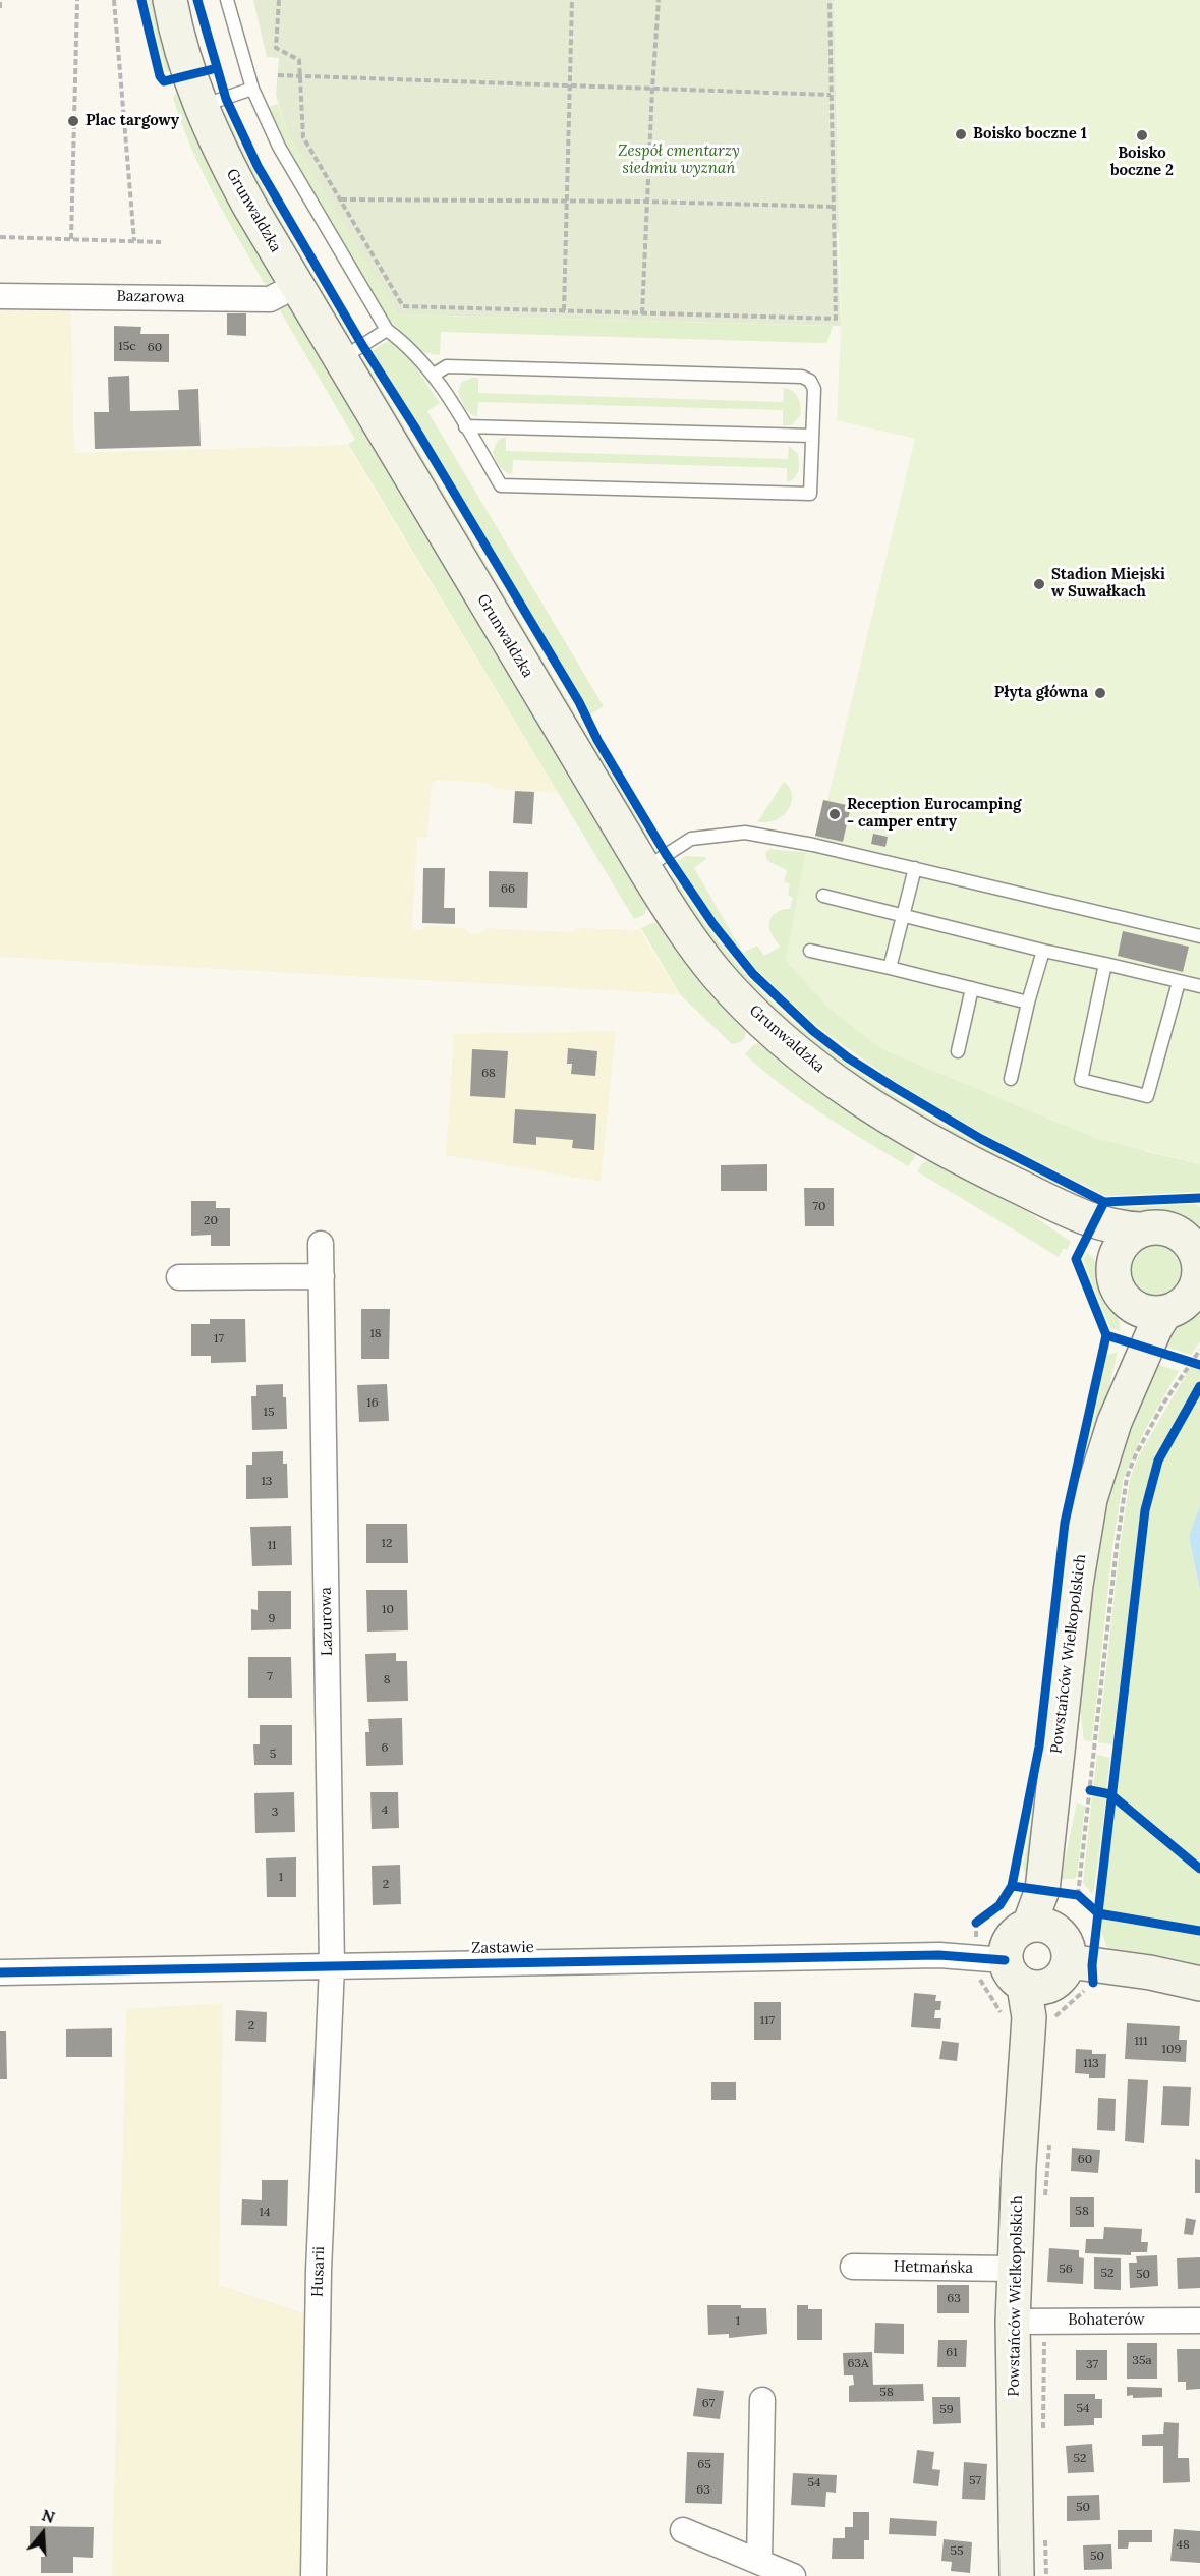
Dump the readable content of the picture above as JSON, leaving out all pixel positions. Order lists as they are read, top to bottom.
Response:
{
  "streets": {
    "main road": ["Grunwaldzka", "Powstańców Wielkopolskich", "Zastawie"],
    "street": [
      "Bazarowa",
      "Lazurowa",
      "Hetmańska",
      "Husarii",
      "Bohaterów"
    ]
  },
  "crossings": [
    ["Grunwaldzka", "Bazarowa"],
    ["Grunwaldzka", "Powstańców Wielkopolskich"],
    ["Lazurowa", "Zastawie"],
    ["Lazurowa", "Husarii"],
    ["Powstańców Wielkopolskich", "Zastawie"],
    ["Powstańców Wielkopolskich", "Hetmańska"],
    ["Powstańców Wielkopolskich", "Bohaterów"],
    ["Zastawie", "Husarii"]
  ],
  "parks": ["Zespół cmentarzy siedmiu wyznań"],
  "places": [
    "Plac targowy",
    "Boisko boczne 1",
    "Boisko boczne 2",
    "Stadion Miejski w Suwałkach",
    "Płyta główna",
    "Reception Eurocamping - camper entry"
  ],
  "house_numbers": [
    "15c",
    "60",
    "66",
    "68",
    "70",
    "20",
    "18",
    "17",
    "16",
    "15",
    "13",
    "12",
    "11",
    "10",
    "9",
    "7",
    "8",
    "6",
    "5",
    "4",
    "3",
    "1",
    "2",
    "117",
    "2",
    "111",
    "109",
    "113",
    "60",
    "58",
    "14",
    "56",
    "52",
    "50",
    "63",
    "1",
    "61",
    "35a",
    "63A",
    "37",
    "58",
    "67",
    "54",
    "59",
    "52",
    "65",
    "57",
    "54",
    "63",
    "50",
    "48",
    "55",
    "50"
  ],
  "north": "top"
}
